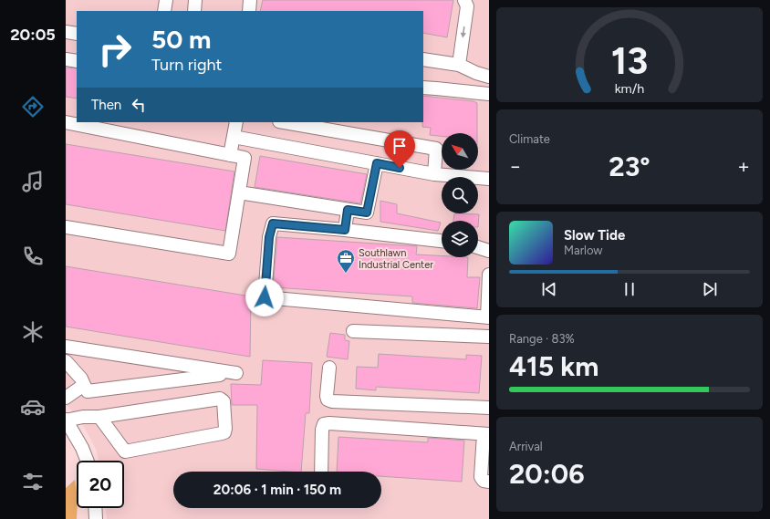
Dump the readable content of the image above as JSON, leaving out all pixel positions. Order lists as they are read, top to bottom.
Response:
{
  "places": {
    "office": ["Southlawn Industrial Center"]
  },
  "north": "top left",
  "page": {
    "tabs": "20:05",
    "turn": ["50 m", "Turn right"],
    "then": "Then",
    "tile": [
      "Climate",
      ["Range · 83%", "415 km"],
      ["Arrival", "20:06"]
    ],
    "heat": ["−", "23°", "+"],
    "song": ["Slow Tide", "Marlow"],
    "limit": "20",
    "trip": "20:06 · 1 min · 150 m",
    "gauge": ["13", "km/h"]
  }
}
